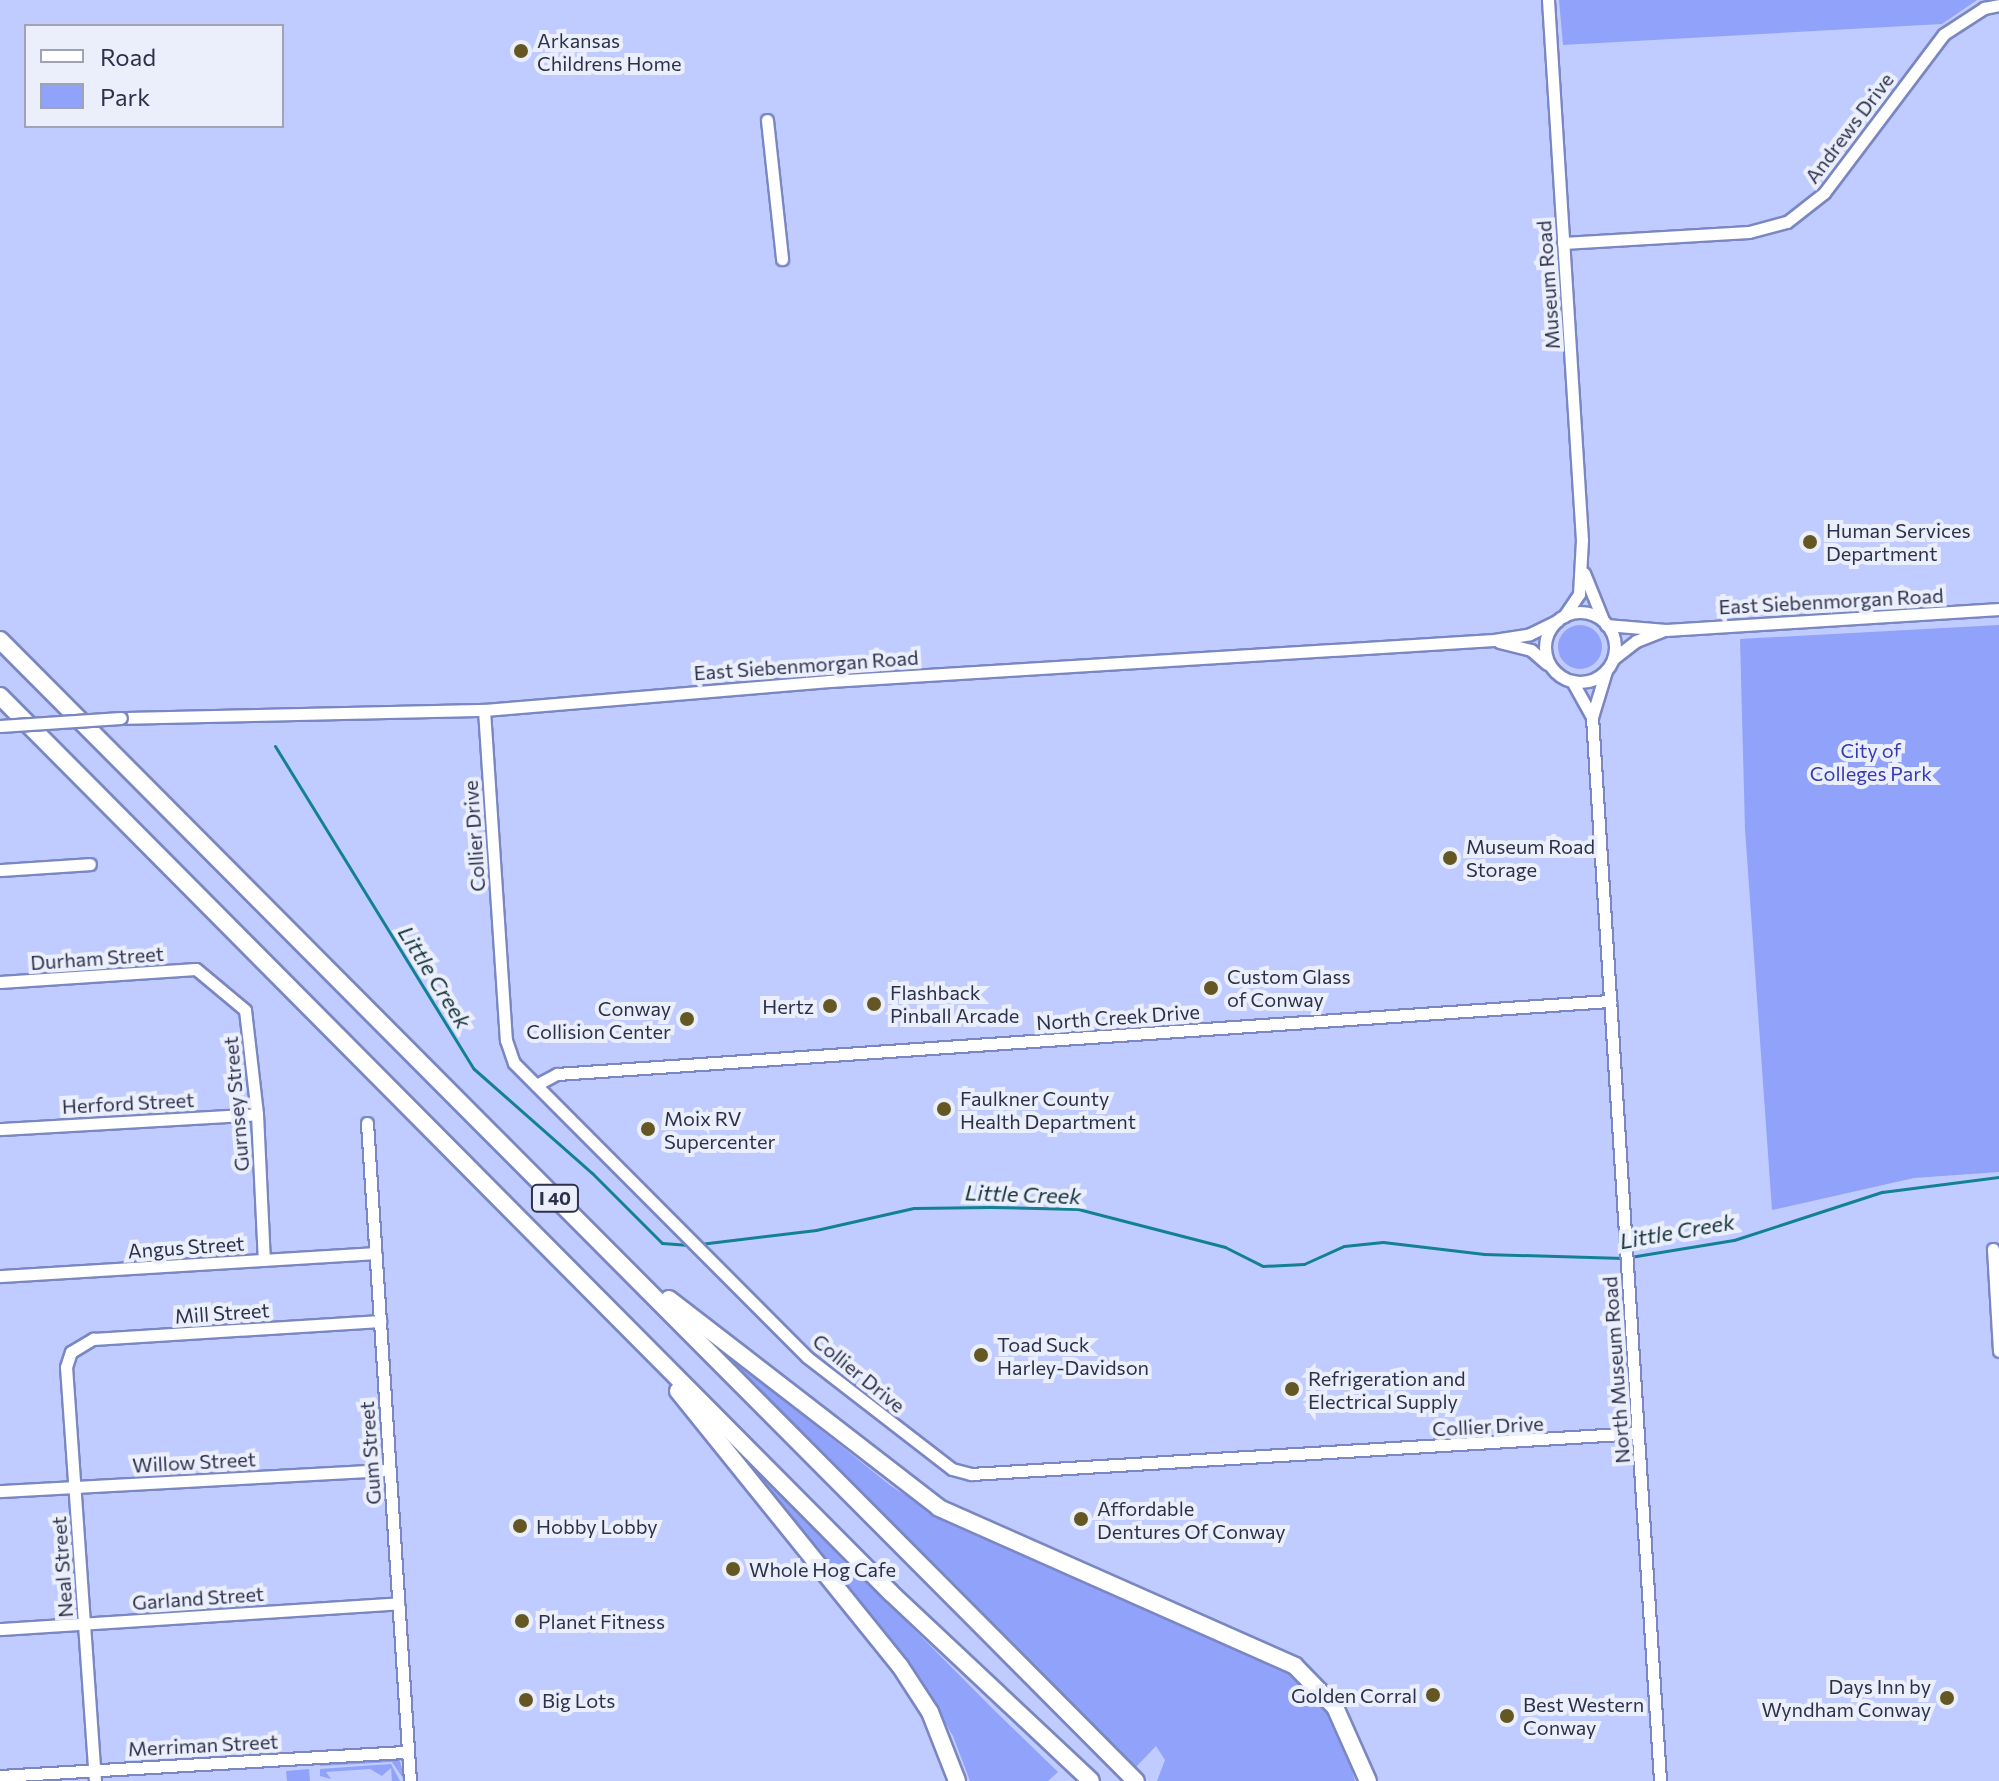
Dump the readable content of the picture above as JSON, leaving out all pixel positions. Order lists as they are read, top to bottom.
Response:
{
  "streets": {
    "highway": ["I 40"],
    "street": [
      "Andrews Drive",
      "Museum Road",
      "East Siebenmorgan Road",
      "Collier Drive",
      "Durham Street",
      "North Creek Drive",
      "Herford Street",
      "Gurnsey Street",
      "Angus Street",
      "Mill Street",
      "North Museum Road",
      "Gum Street",
      "Willow Street",
      "Neal Street",
      "Garland Street",
      "Merriman Street"
    ]
  },
  "crossings": [
    ["Andrews Drive", "Museum Road"],
    ["Museum Road", "East Siebenmorgan Road"],
    ["Museum Road", "North Museum Road"],
    ["East Siebenmorgan Road", "Collier Drive"],
    ["East Siebenmorgan Road", "North Museum Road"],
    ["Collier Drive", "North Creek Drive"],
    ["Collier Drive", "North Museum Road"],
    ["Durham Street", "Gurnsey Street"],
    ["North Creek Drive", "North Museum Road"],
    ["Herford Street", "Gurnsey Street"],
    ["Gurnsey Street", "Angus Street"],
    ["Angus Street", "Gum Street"],
    ["Mill Street", "Gum Street"],
    ["Mill Street", "Neal Street"],
    ["Gum Street", "Willow Street"],
    ["Gum Street", "Garland Street"],
    ["Gum Street", "Merriman Street"],
    ["Willow Street", "Neal Street"],
    ["Neal Street", "Garland Street"],
    ["Neal Street", "Merriman Street"]
  ],
  "water": ["Little Creek"],
  "parks": ["City of Colleges Park"],
  "places": [
    "Arkansas Childrens Home",
    "Human Services Department",
    "Museum Road Storage",
    "Custom Glass of Conway",
    "Flashback Pinball Arcade",
    "Hertz",
    "Conway Collision Center",
    "Faulkner County Health Department",
    "Moix RV Supercenter",
    "Toad Suck Harley-Davidson",
    "Refrigeration and Electrical Supply",
    "Affordable Dentures Of Conway",
    "Hobby Lobby",
    "Whole Hog Cafe",
    "Planet Fitness",
    "Golden Corral",
    "Days Inn by Wyndham Conway",
    "Big Lots",
    "Best Western Conway"
  ],
  "legend": ["Road", "Park"]
}
